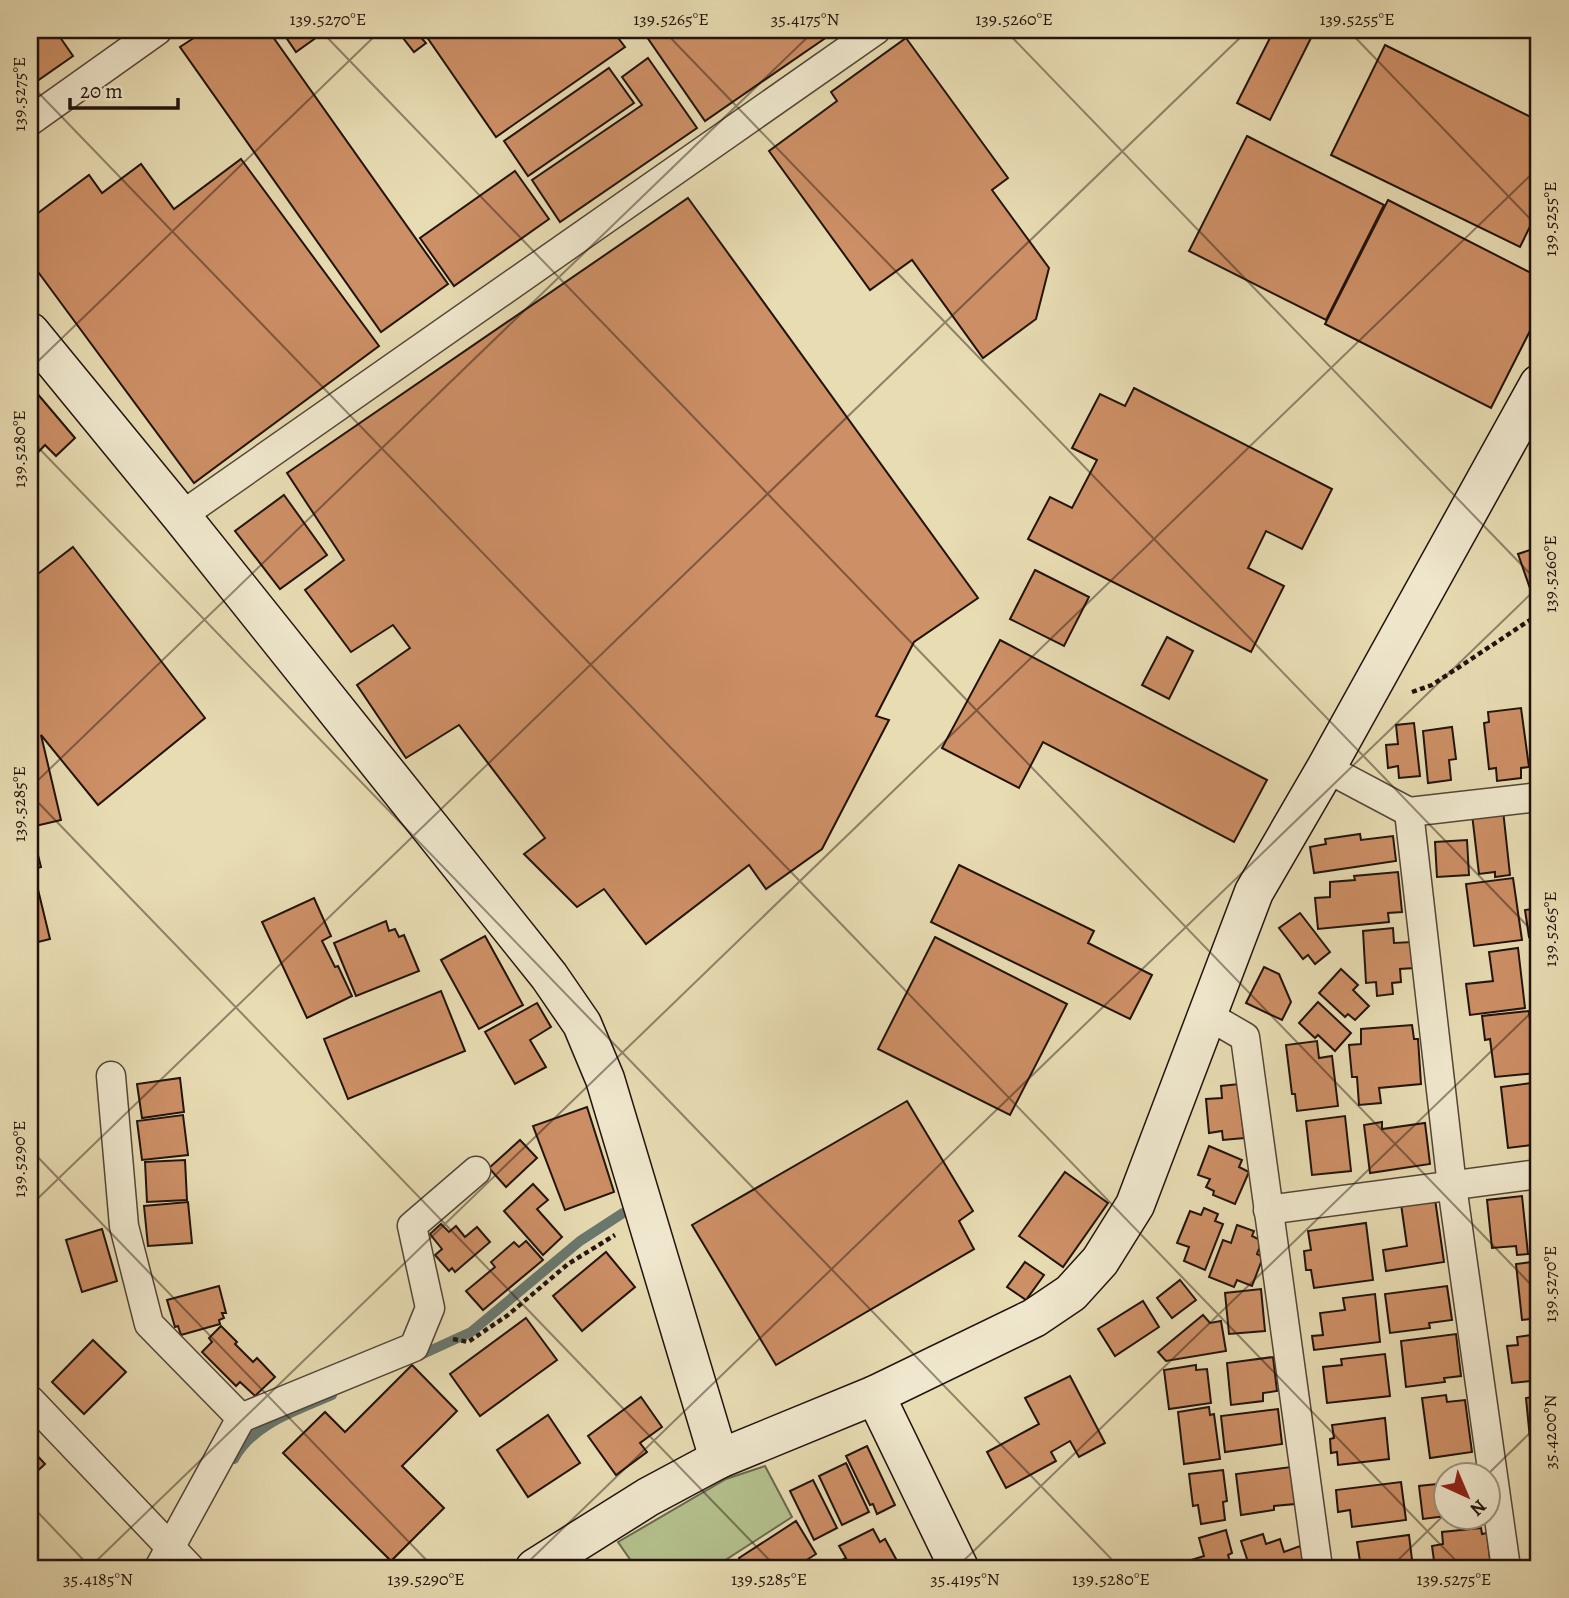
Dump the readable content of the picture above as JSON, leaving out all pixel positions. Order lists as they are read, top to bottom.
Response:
{
  "scale_bar": "20 m",
  "north": "bottom right",
  "coordinates": [
    "139.5270°E",
    "139.5265°E",
    "35.4175°N",
    "139.5260°E",
    "139.5255°E",
    "139.5275°E",
    "139.5280°E",
    "139.5285°E",
    "139.5290°E",
    "35.4200°N",
    "35.4185°N",
    "35.4195°N"
  ]
}
